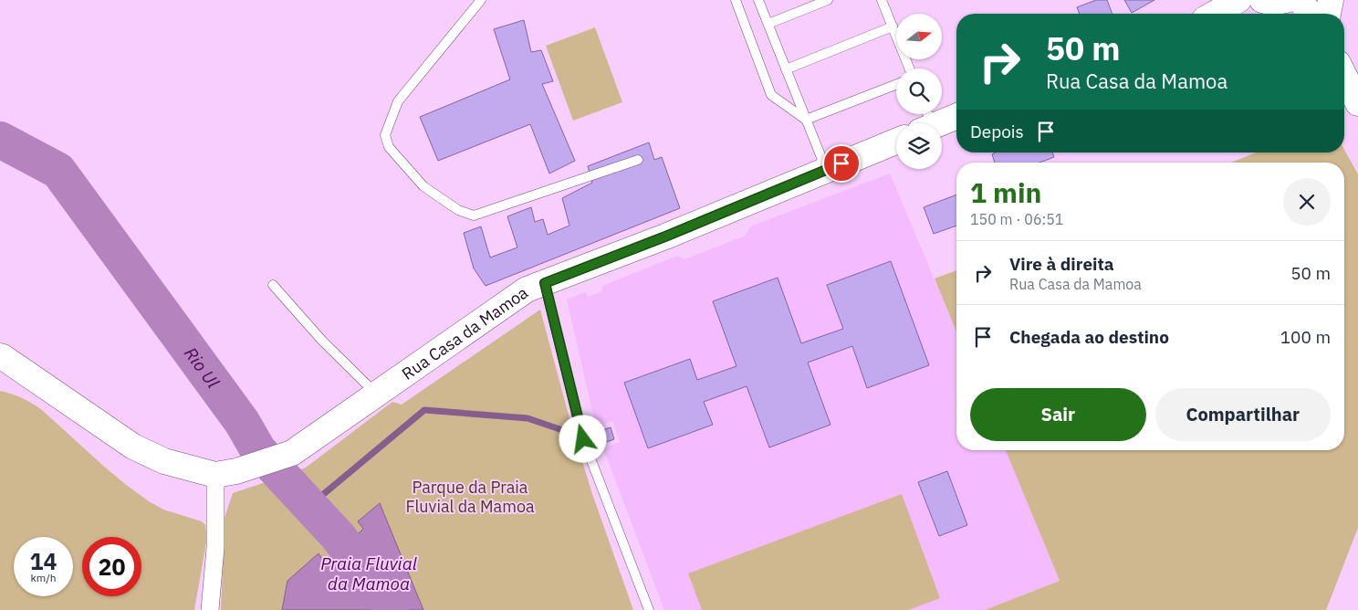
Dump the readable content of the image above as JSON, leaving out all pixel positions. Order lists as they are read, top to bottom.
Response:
{
  "streets": {
    "street": ["Rua Casa da Mamoa"]
  },
  "water": ["Rio Ul", "Praia Fluvial da Mamoa"],
  "parks": ["Parque da Praia Fluvial da Mamoa"],
  "north": "right",
  "page": {
    "turn": ["50 m", "Rua Casa da Mamoa"],
    "then": "Depois",
    "heading": ["1 min", "150 m · 06:51"],
    "list": [
      {
        "name": "Vire à direita",
        "note": "Rua Casa da Mamoa",
        "value": "50 m"
      },
      {
        "name": "Chegada ao destino",
        "value": "100 m"
      }
    ],
    "buttons": ["Sair", "Compartilhar"],
    "speed": "14 km/h",
    "limit": "20"
  }
}
